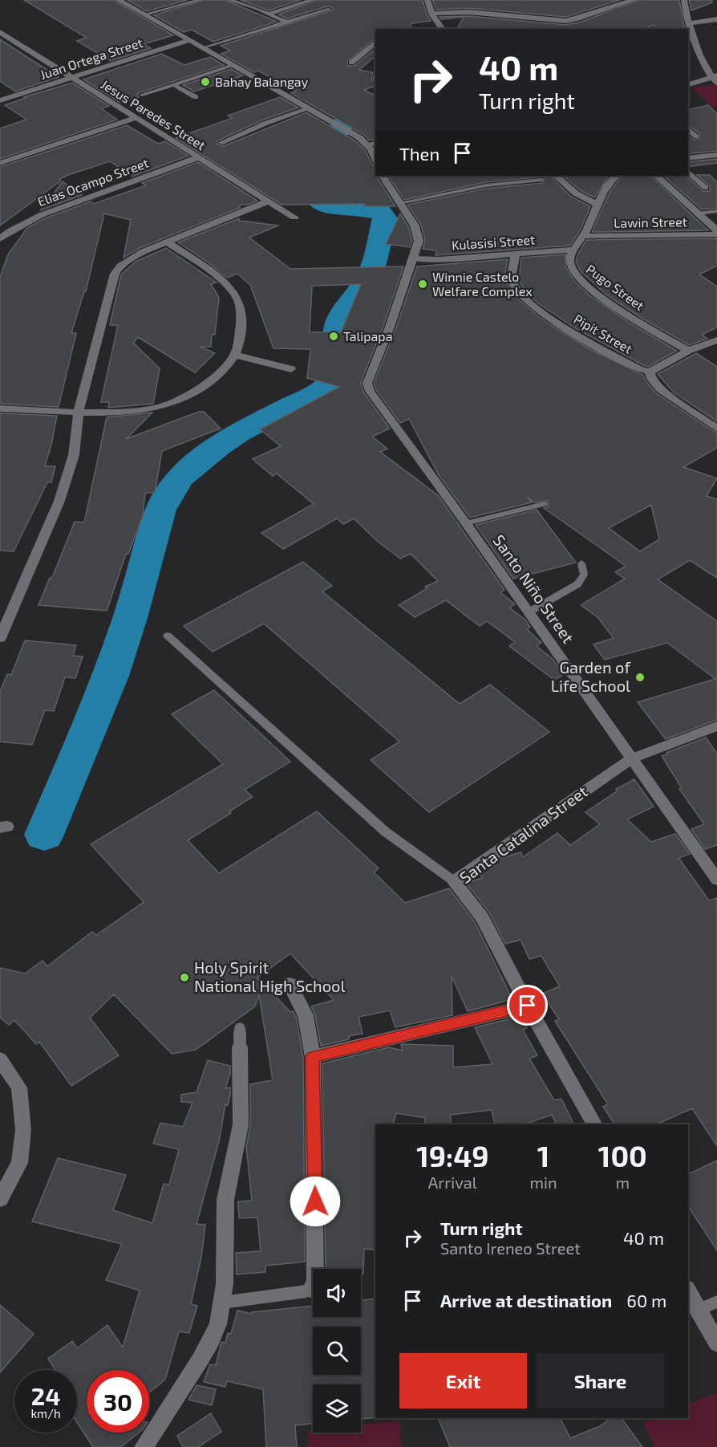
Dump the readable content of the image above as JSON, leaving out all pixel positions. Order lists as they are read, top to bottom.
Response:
{
  "streets": {
    "street": [
      "Juan Ortega Street",
      "Jesus Paredes Street",
      "Elias Ocampo Street",
      "Lawin Street",
      "Kulasisi Street",
      "Pugo Street",
      "Pipit Street",
      "Santo Niño Street",
      "Santa Catalina Street"
    ]
  },
  "crossings": [
    ["Juan Ortega Street", "Jesus Paredes Street"],
    ["Jesus Paredes Street", "Elias Ocampo Street"],
    ["Lawin Street", "Pugo Street"],
    ["Kulasisi Street", "Pugo Street"],
    ["Kulasisi Street", "Pipit Street"],
    ["Kulasisi Street", "Santo Niño Street"],
    ["Santo Niño Street", "Santa Catalina Street"]
  ],
  "places": [
    "Bahay Balangay",
    "Winnie Castelo Welfare Complex",
    "Talipapa",
    "Garden of Life School",
    "Holy Spirit National High School"
  ],
  "page": {
    "turn": ["40 m", "Turn right"],
    "then": "Then",
    "eta": [
      "19:49",
      "Arrival",
      "1",
      "min",
      "100",
      "m"
    ],
    "list": [
      {
        "name": "Turn right",
        "note": "Santo Ireneo Street",
        "value": "40 m"
      },
      {
        "name": "Arrive at destination",
        "value": "60 m"
      }
    ],
    "buttons": ["Exit", "Share"],
    "speed": "24 km/h",
    "limit": "30"
  }
}
